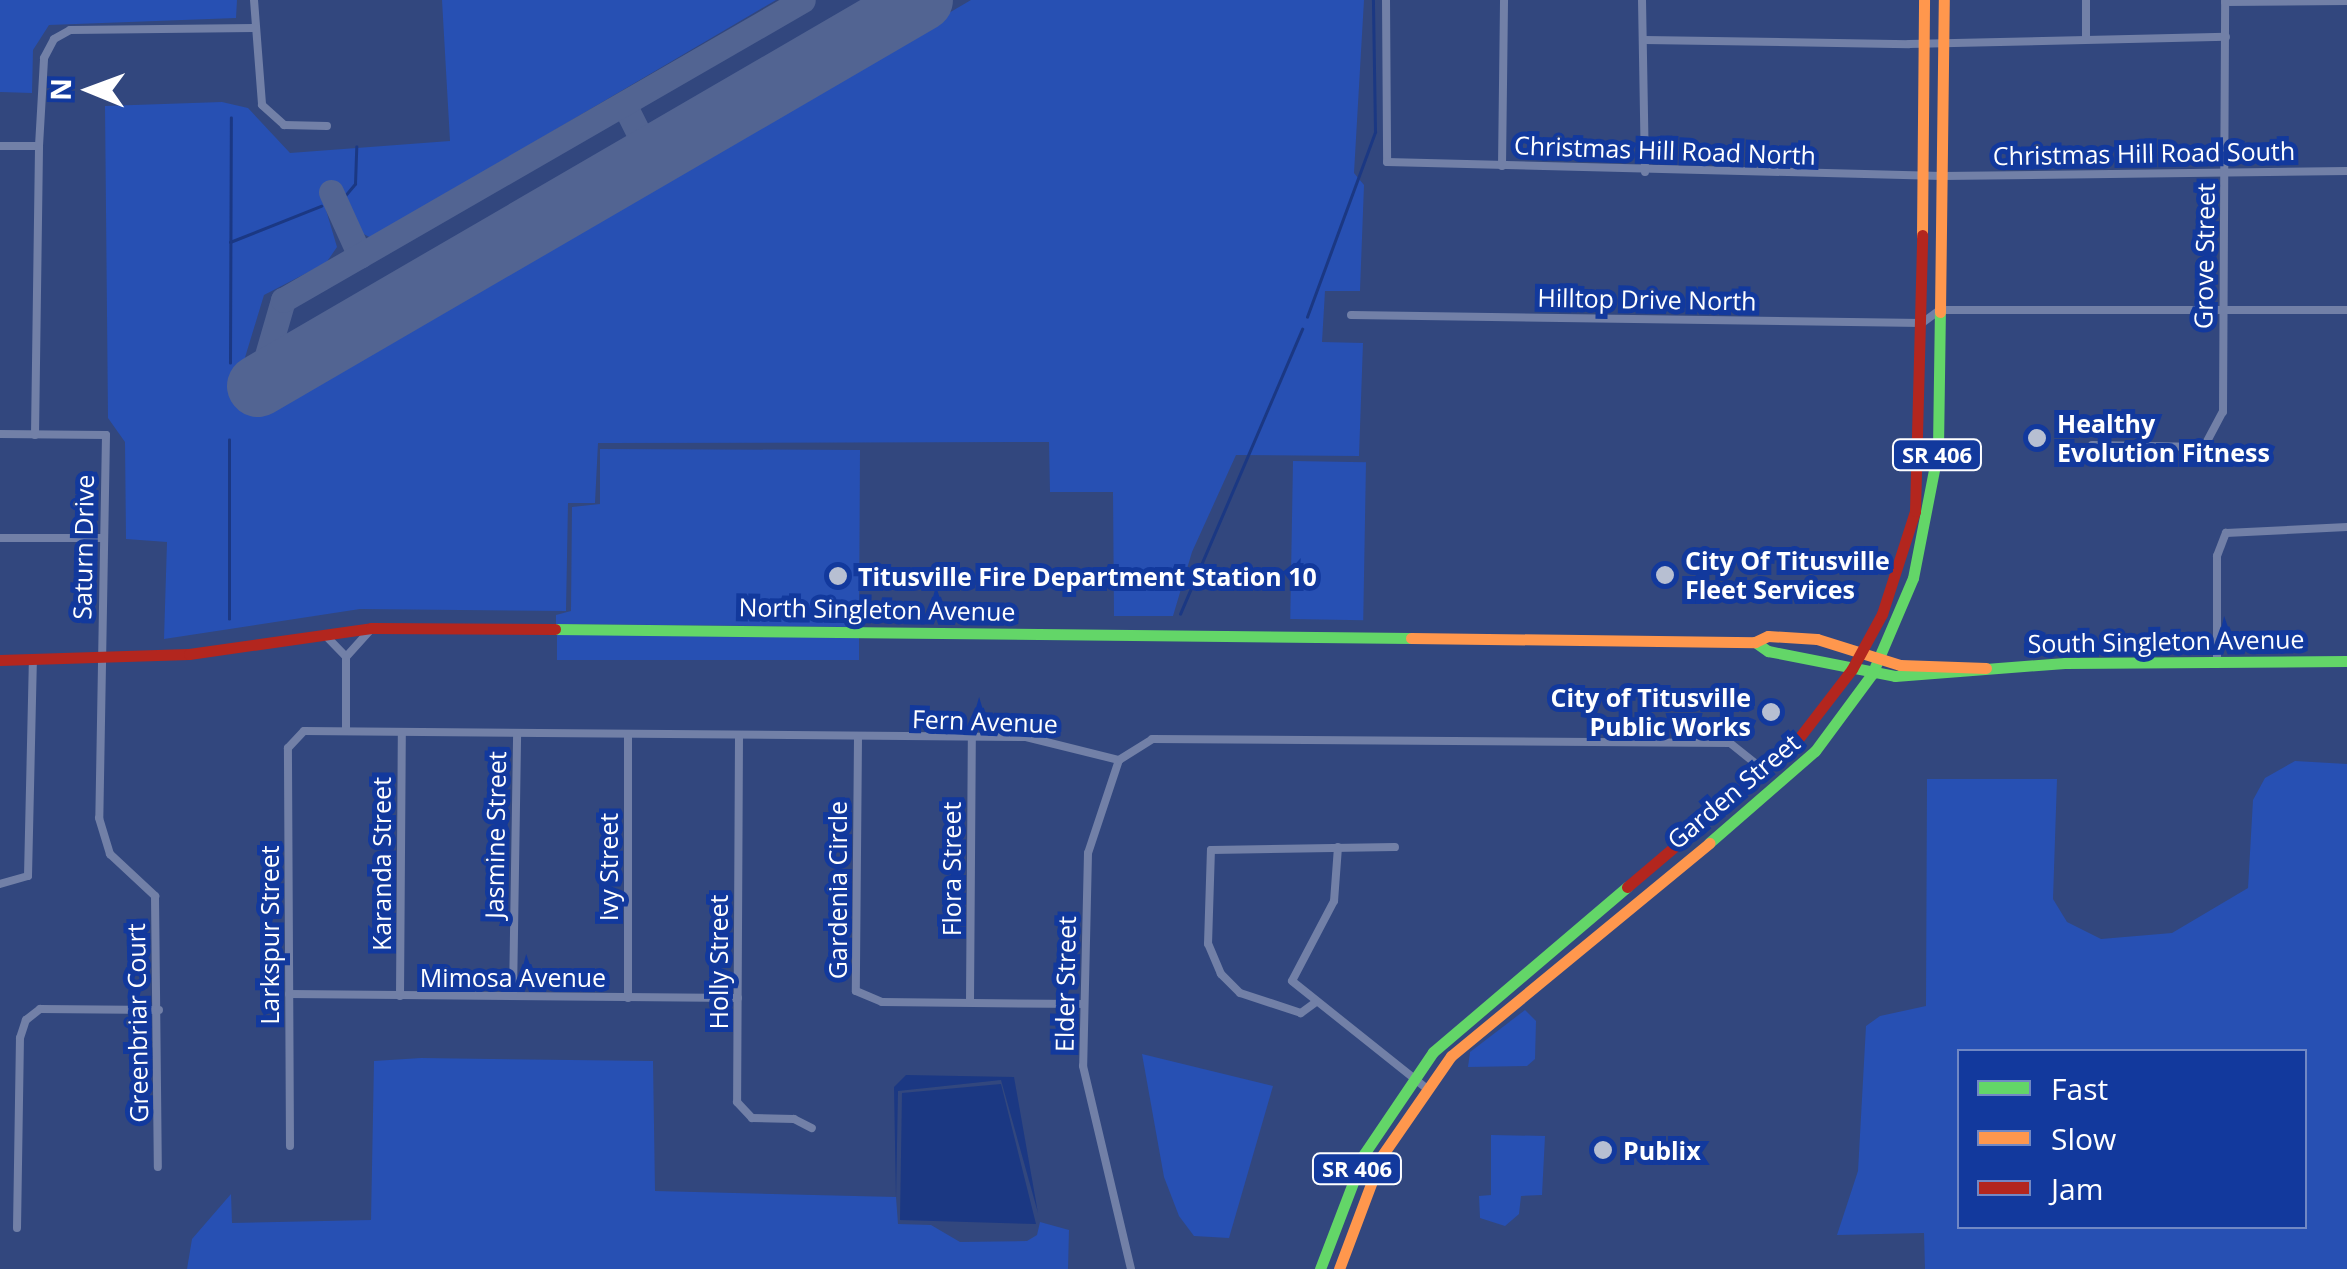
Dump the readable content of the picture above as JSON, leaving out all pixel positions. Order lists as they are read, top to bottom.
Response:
{
  "streets": {
    "main road": [
      "SR 406",
      "North Singleton Avenue",
      "South Singleton Avenue",
      "Garden Street"
    ],
    "street": [
      "Christmas Hill Road North",
      "Christmas Hill Road South",
      "Grove Street",
      "Hilltop Drive North",
      "Saturn Drive",
      "Fern Avenue",
      "Jasmine Street",
      "Karanda Street",
      "Ivy Street",
      "Flora Street",
      "Gardenia Circle",
      "Larkspur Street",
      "Holly Street",
      "Mimosa Avenue",
      "Elder Street",
      "Greenbriar Court"
    ]
  },
  "crossings": [
    ["Christmas Hill Road North", "Christmas Hill Road South"],
    ["Christmas Hill Road North", "Garden Street"],
    ["Christmas Hill Road South", "Grove Street"],
    ["Christmas Hill Road South", "Garden Street"],
    ["Hilltop Drive North", "Garden Street"],
    ["Saturn Drive", "North Singleton Avenue"],
    ["Saturn Drive", "Greenbriar Court"],
    ["North Singleton Avenue", "South Singleton Avenue"],
    ["North Singleton Avenue", "Garden Street"],
    ["North Singleton Avenue", "Greenbriar Court"],
    ["South Singleton Avenue", "Garden Street"],
    ["Fern Avenue", "Jasmine Street"],
    ["Fern Avenue", "Karanda Street"],
    ["Fern Avenue", "Ivy Street"],
    ["Fern Avenue", "Flora Street"],
    ["Fern Avenue", "Gardenia Circle"],
    ["Fern Avenue", "Larkspur Street"],
    ["Fern Avenue", "Holly Street"],
    ["Fern Avenue", "Elder Street"],
    ["Jasmine Street", "Mimosa Avenue"],
    ["Karanda Street", "Mimosa Avenue"],
    ["Ivy Street", "Mimosa Avenue"],
    ["Flora Street", "Gardenia Circle"],
    ["Gardenia Circle", "Elder Street"],
    ["Larkspur Street", "Mimosa Avenue"],
    ["Holly Street", "Mimosa Avenue"]
  ],
  "places": [
    "Healthy Evolution Fitness",
    "City Of Titusville Fleet Services",
    "Titusville Fire Department Station 10",
    "City of Titusville Public Works",
    "Publix"
  ],
  "legend": ["Fast", "Slow", "Jam"],
  "north": "left"
}
